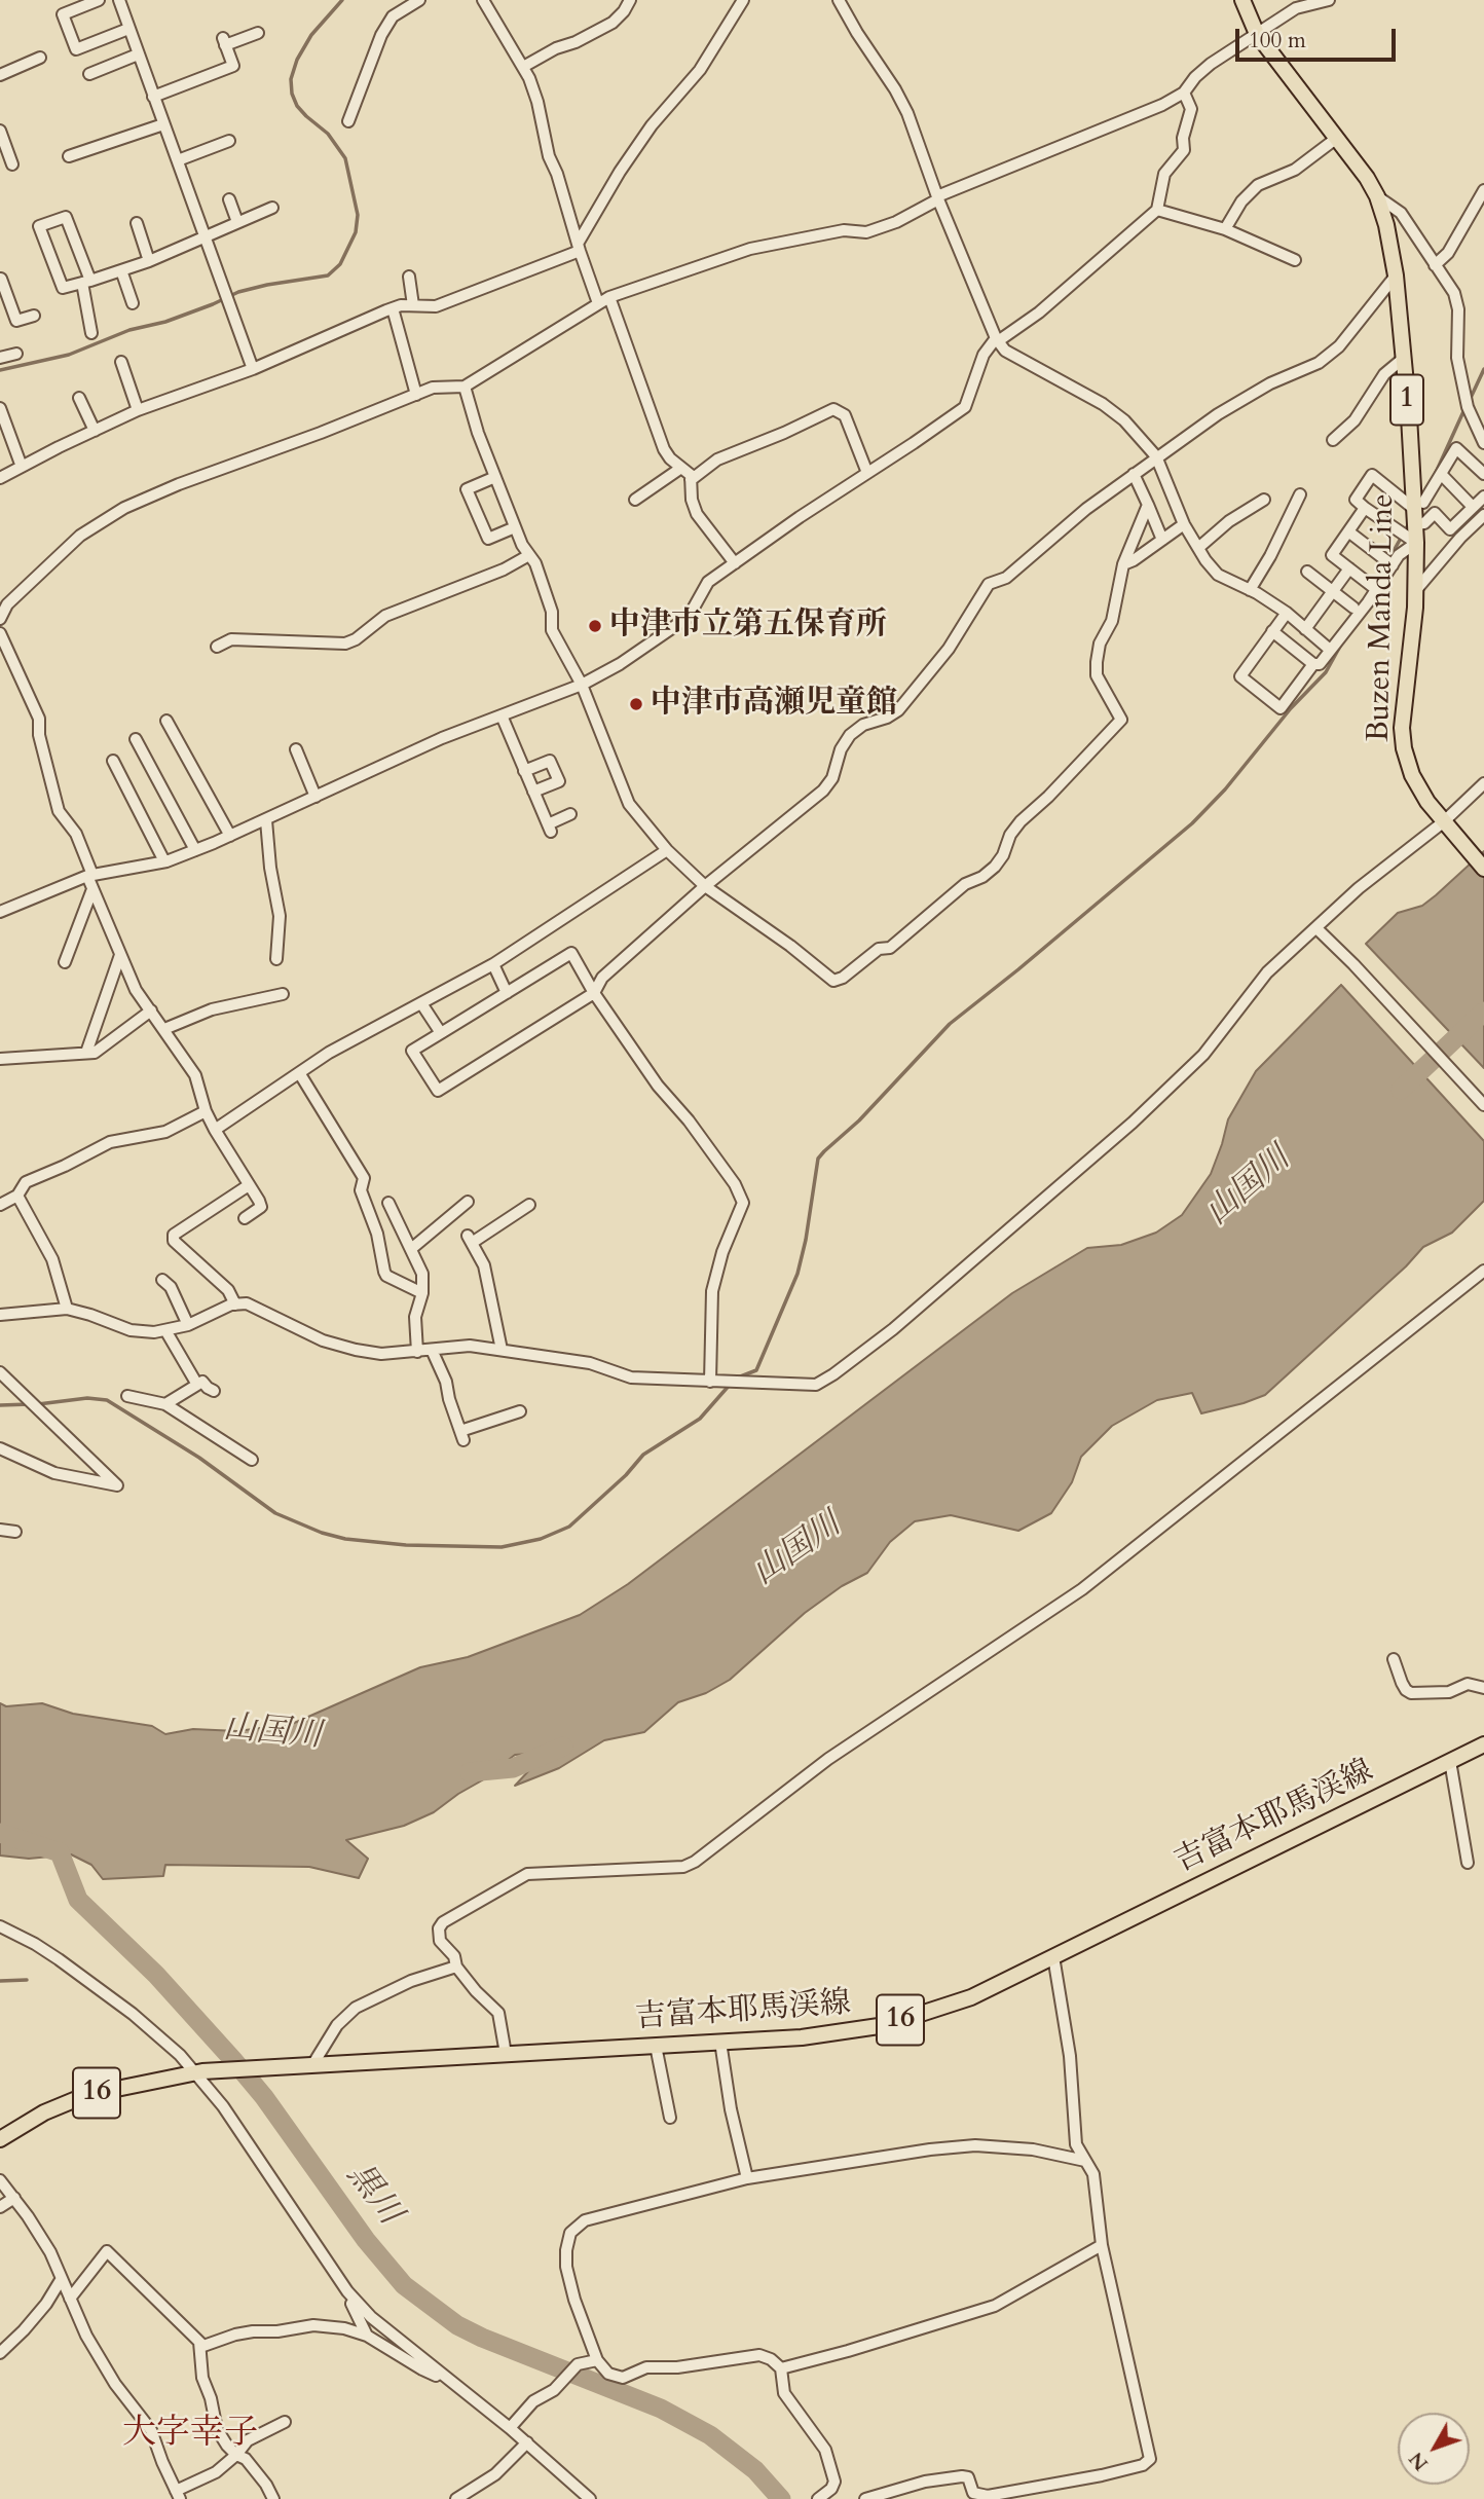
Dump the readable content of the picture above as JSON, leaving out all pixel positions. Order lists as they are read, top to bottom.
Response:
{
  "streets": {
    "main road": [
      "1",
      "Buzen Manda Line",
      "吉富本耶馬渓線",
      "16"
    ]
  },
  "districts": ["大字幸子"],
  "water": ["山国川", "黒川"],
  "places": ["中津市立第五保育所", "中津市高瀬児童館"],
  "scale_bar": "100 m",
  "north": "bottom left"
}
